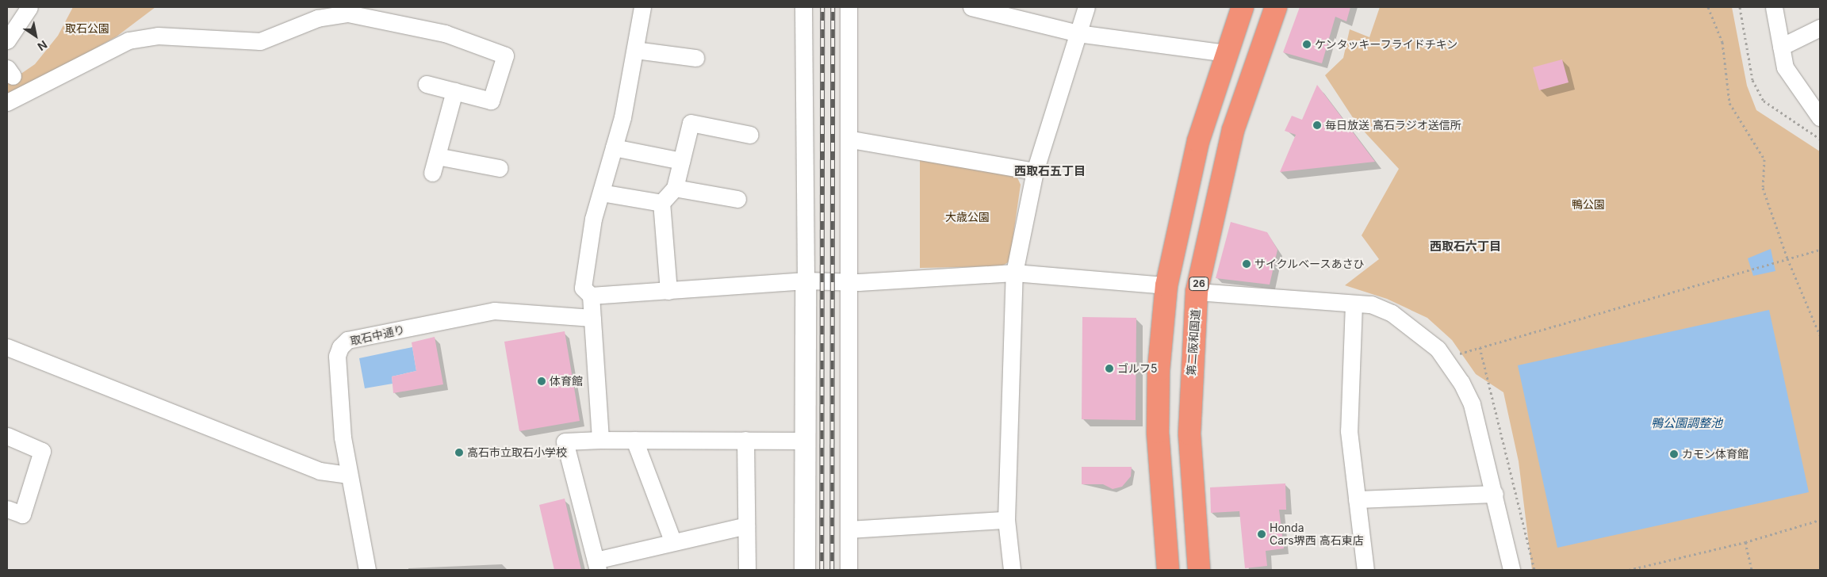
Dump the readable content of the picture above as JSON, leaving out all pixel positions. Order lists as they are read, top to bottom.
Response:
{
  "streets": {
    "highway": ["26", "第二阪和国道"],
    "street": ["取石中通り"]
  },
  "districts": ["西取石五丁目", "西取石六丁目"],
  "water": ["鴨公園調整池"],
  "parks": ["取石公園", "鴨公園", "大歳公園"],
  "places": [
    "ケンタッキーフライドチキン",
    "毎日放送 高石ラジオ送信所",
    "サイクルベースあさひ",
    "ゴルフ5",
    "体育館",
    "高石市立取石小学校",
    "カモン体育館",
    "Honda Cars堺西 高石東店"
  ],
  "north": "bottom right"
}
